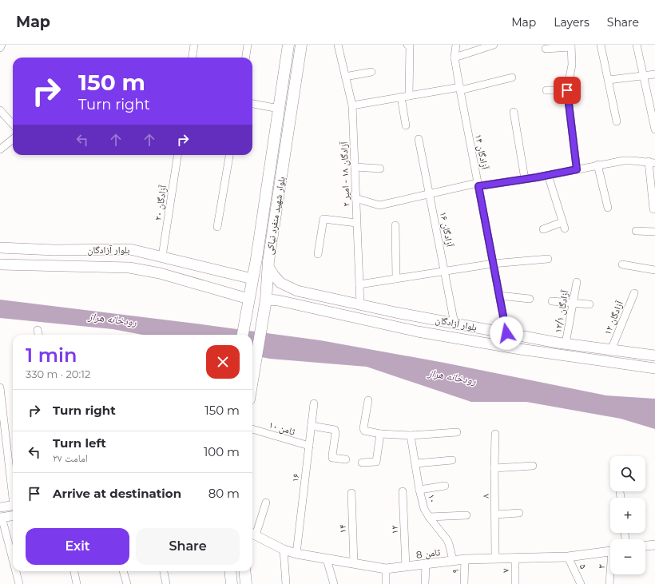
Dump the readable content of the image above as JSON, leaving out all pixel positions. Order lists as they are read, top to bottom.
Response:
{
  "streets": {
    "main road": ["بلوار شهید منفرد نیاکی", "بلوار آزادگان"],
    "street": [
      "آزادگان ۱۴",
      "آزادگان ۱۸ - امیر ۲",
      "آزادگان ۲۰",
      "آزادگان ۱۶",
      "آزادگان ۱۲/۱",
      "آزادگان ۱۲",
      "ثامن ۱۰",
      "۱۶",
      "۸",
      "۱۰",
      "۱۴",
      "۱۲",
      "ثامن 8",
      "۵",
      "۳",
      "۷",
      "۹"
    ]
  },
  "crossings": [
    ["آزادگان ۱۴", "بلوار آزادگان"],
    ["آزادگان ۱۸ - امیر ۲", "بلوار آزادگان"],
    ["آزادگان ۲۰", "بلوار آزادگان"],
    ["بلوار شهید منفرد نیاکی", "بلوار آزادگان"],
    ["آزادگان ۱۶", "بلوار آزادگان"],
    ["بلوار آزادگان", "آزادگان ۱۲/۱"],
    ["بلوار آزادگان", "آزادگان ۱۲"],
    ["ثامن ۱۰", "۱۶"],
    ["۱۶", "ثامن 8"],
    ["۸", "ثامن 8"],
    ["۱۰", "ثامن 8"],
    ["۱۴", "ثامن 8"],
    ["۱۲", "ثامن 8"],
    ["ثامن 8", "۵"],
    ["ثامن 8", "۷"],
    ["ثامن 8", "۹"]
  ],
  "water": ["رودخانه هراز"],
  "page": {
    "header": "Map",
    "nav": ["Map", "Layers", "Share"],
    "turn": ["150 m", "Turn right"],
    "heading": ["1 min", "330 m · 20:12"],
    "list": [
      {
        "name": "Turn right",
        "value": "150 m"
      },
      {
        "name": "Turn left",
        "note": "امامت ۲۷",
        "value": "100 m"
      },
      {
        "name": "Arrive at destination",
        "value": "80 m"
      }
    ],
    "map_buttons": ["+", "−"],
    "buttons": ["Exit", "Share"]
  }
}
